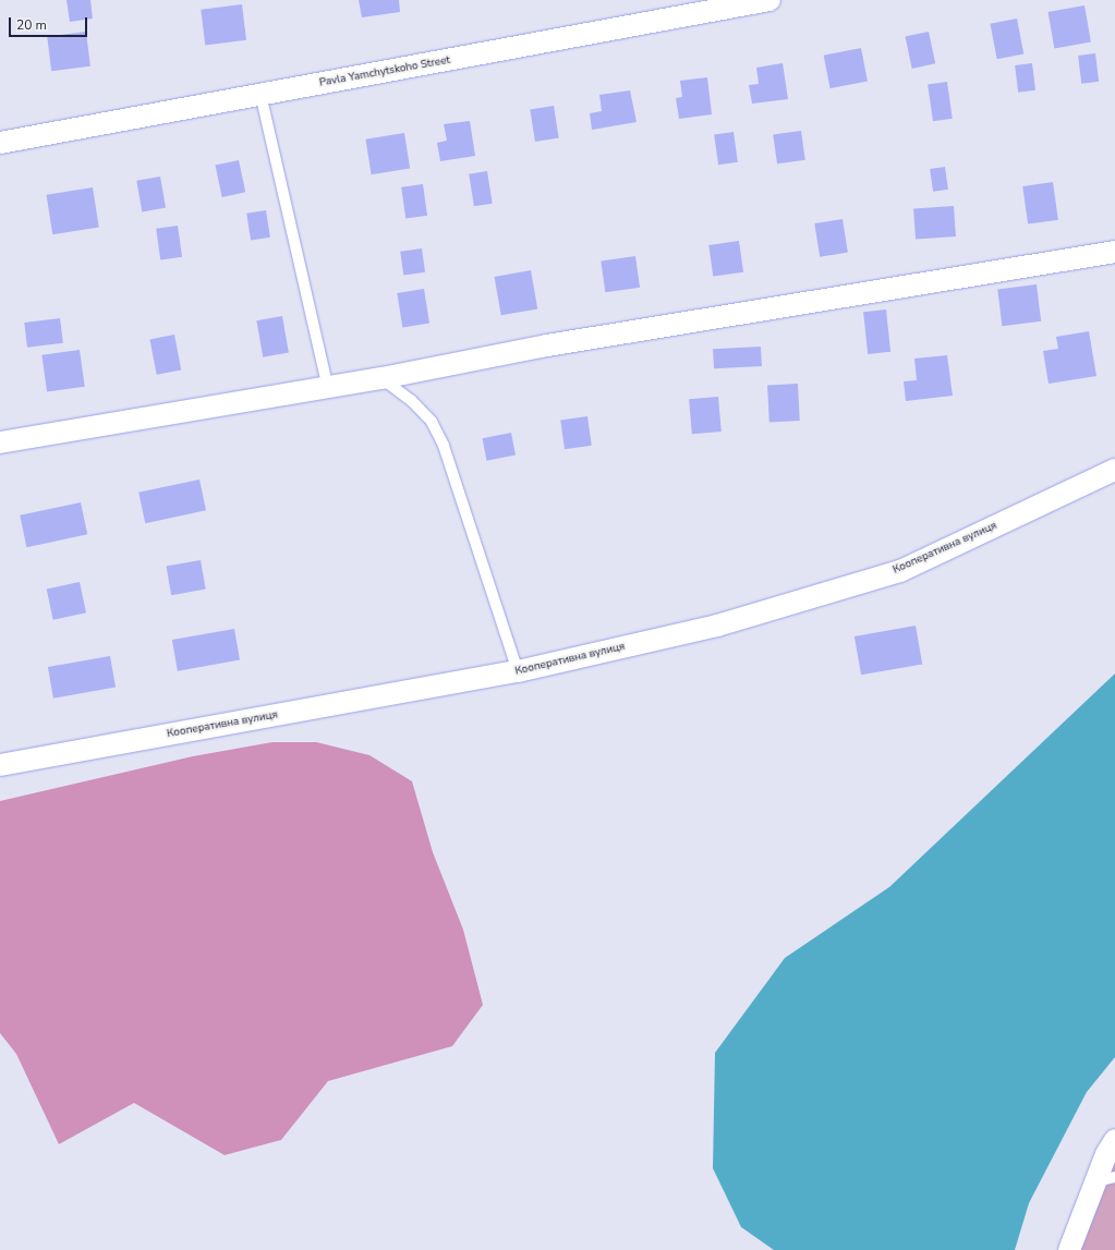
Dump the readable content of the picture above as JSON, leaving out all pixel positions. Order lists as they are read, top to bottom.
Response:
{
  "streets": {
    "street": ["Pavla Yamchytskoho Street", "Кооперативна вулиця"]
  },
  "scale_bar": "20 m"
}
